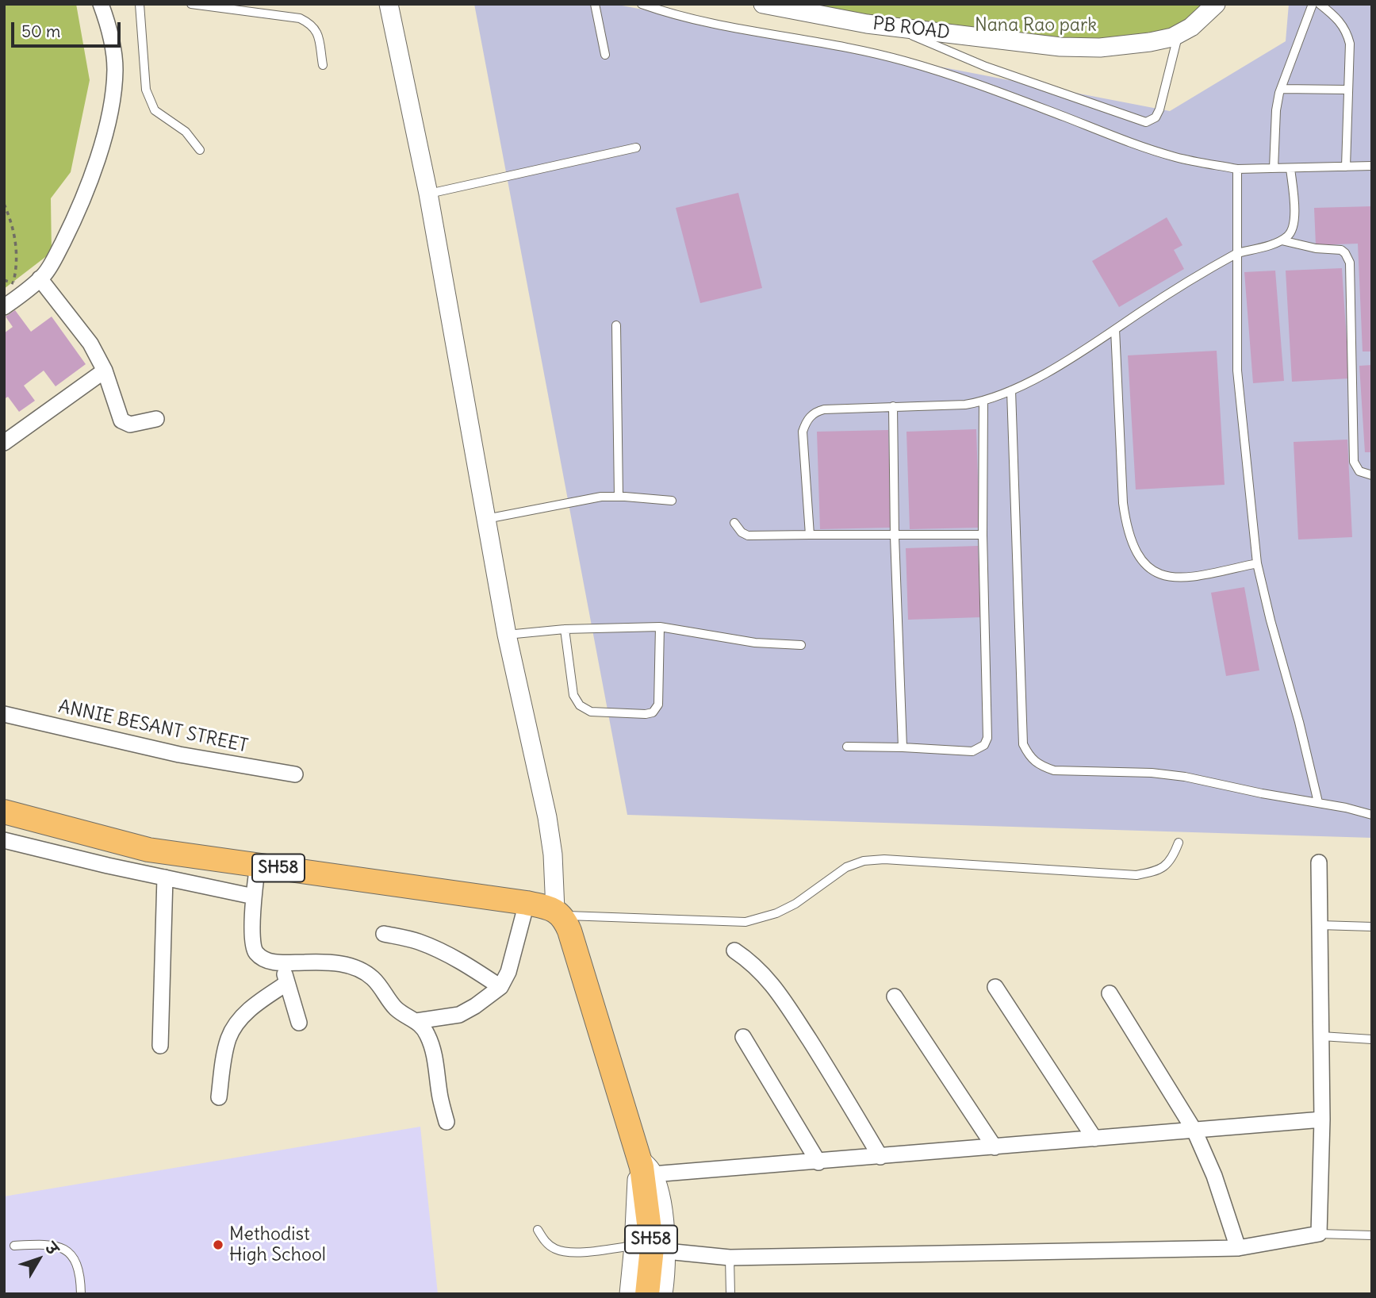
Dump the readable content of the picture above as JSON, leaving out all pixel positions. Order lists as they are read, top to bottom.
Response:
{
  "streets": {
    "main road": ["SH58"],
    "street": ["PB ROAD", "ANNIE BESANT STREET"]
  },
  "parks": ["Nana Rao park"],
  "places": ["Methodist High School"],
  "scale_bar": "50 m",
  "north": "top right"
}
